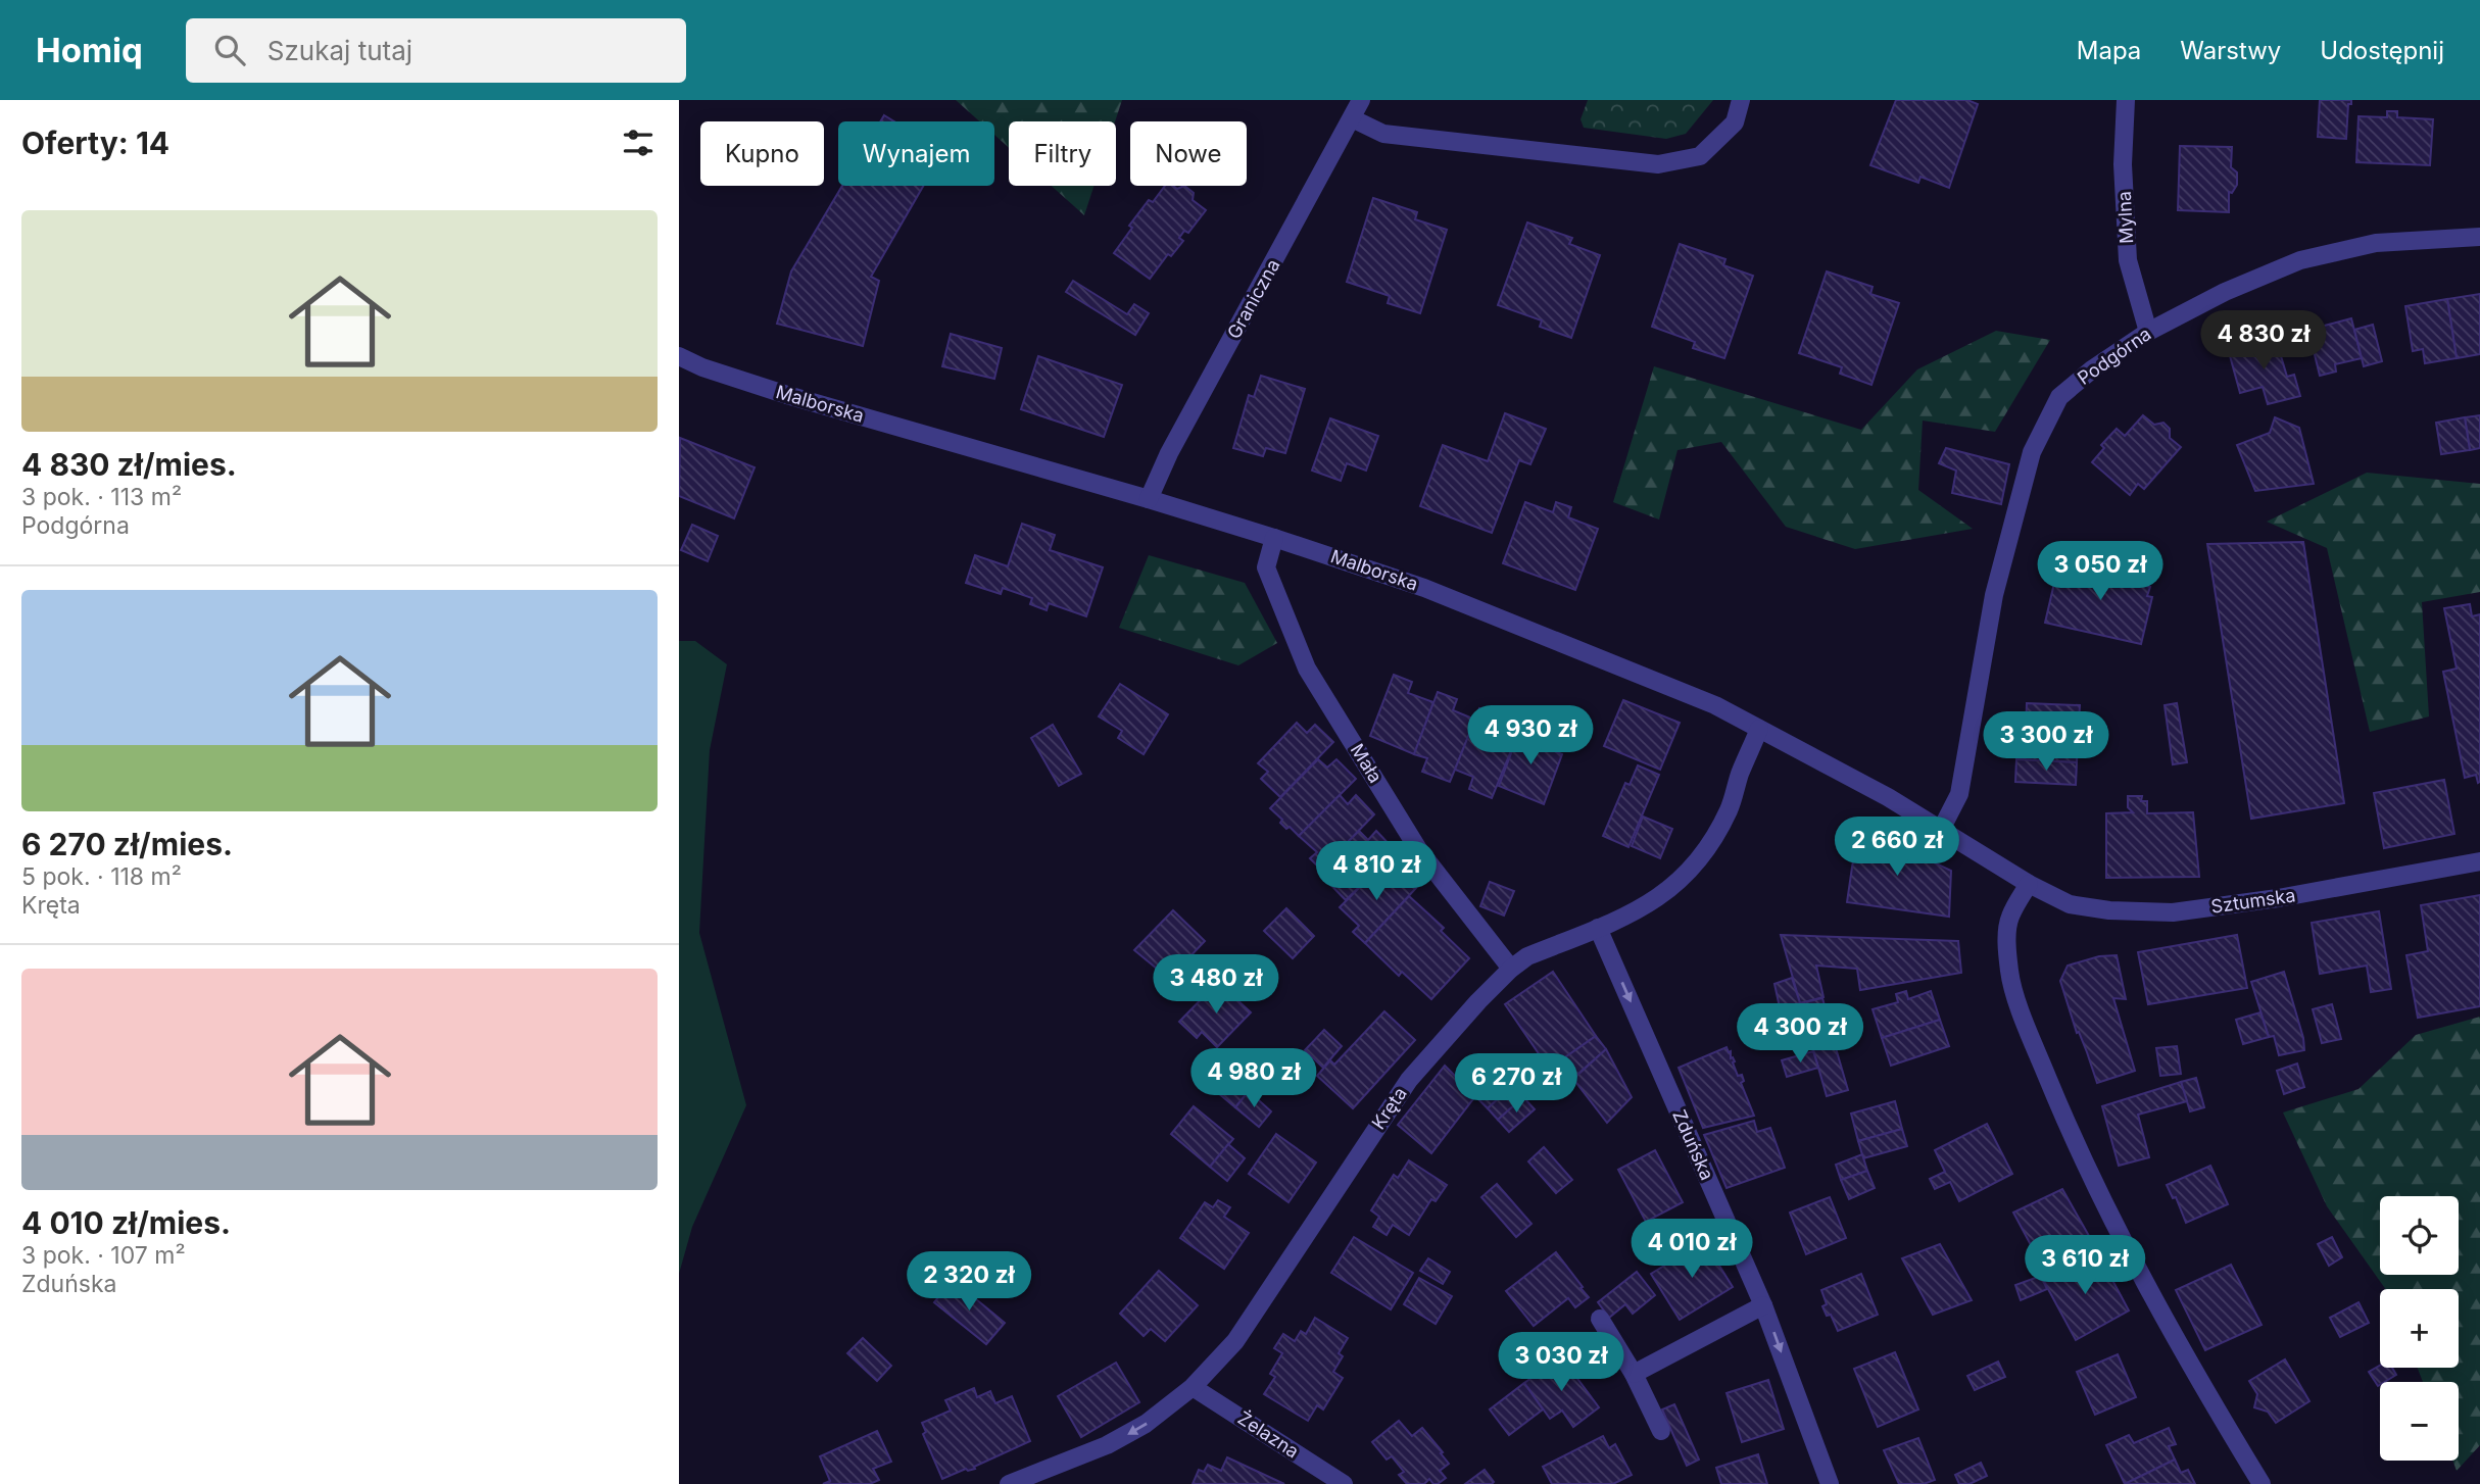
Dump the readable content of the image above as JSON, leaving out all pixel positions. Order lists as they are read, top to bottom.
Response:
{
  "streets": {
    "street": [
      "Mylna",
      "Graniczna",
      "Podgórna",
      "Malborska",
      "Mała",
      "Sztumska",
      "Kręta",
      "Zduńska",
      "Żelazna"
    ]
  },
  "crossings": [
    ["Mylna", "Podgórna"],
    ["Graniczna", "Malborska"],
    ["Podgórna", "Malborska"],
    ["Malborska", "Mała"],
    ["Malborska", "Sztumska"],
    ["Malborska", "Kręta"],
    ["Mała", "Kręta"],
    ["Kręta", "Zduńska"],
    ["Kręta", "Żelazna"]
  ],
  "one_way": ["Zduńska"],
  "page": {
    "header": "Homiq",
    "search": "Szukaj tutaj",
    "nav": ["Mapa", "Warstwy", "Udostępnij"],
    "heading": "Oferty: 14",
    "chip": [
      "Kupno",
      "Wynajem",
      "Filtry",
      "Nowe"
    ],
    "list": [
      {
        "name": "4 830 zł/mies.",
        "note": "3 pok. · 113 m² · Podgórna"
      },
      {
        "name": "6 270 zł/mies.",
        "note": "5 pok. · 118 m² · Kręta"
      },
      {
        "name": "4 010 zł/mies.",
        "note": "3 pok. · 107 m² · Zduńska"
      }
    ],
    "price": [
      "4 830 zł",
      "3 050 zł",
      "4 930 zł",
      "3 300 zł",
      "2 660 zł",
      "4 810 zł",
      "3 480 zł",
      "4 300 zł",
      "4 980 zł",
      "6 270 zł",
      "4 010 zł",
      "3 610 zł",
      "2 320 zł",
      "3 030 zł"
    ],
    "map_buttons": ["+", "−"]
  }
}
